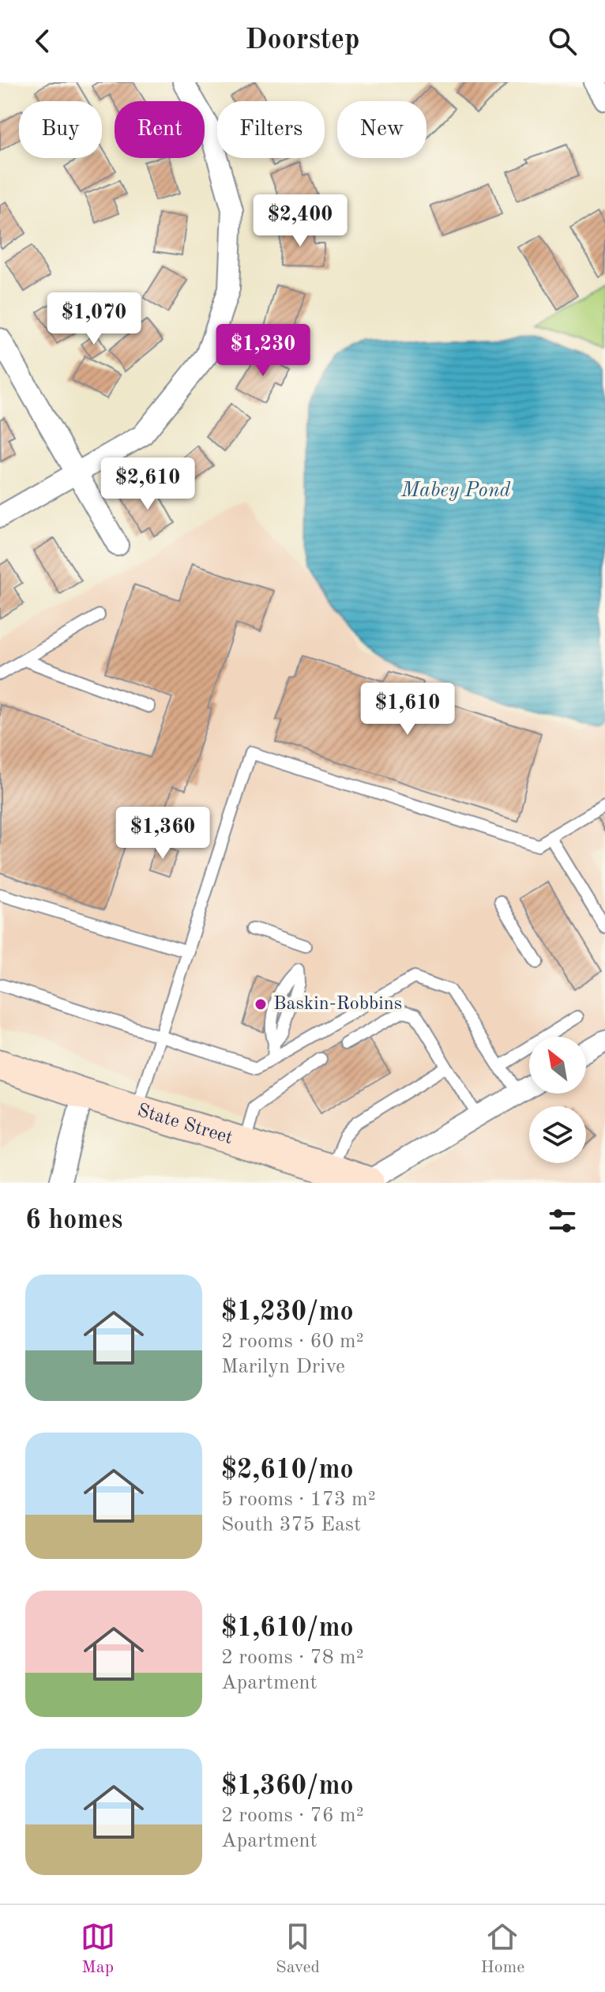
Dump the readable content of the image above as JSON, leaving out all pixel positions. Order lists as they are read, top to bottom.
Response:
{
  "streets": {
    "main road": ["State Street"]
  },
  "water": ["Mabey Pond"],
  "places": ["Baskin-Robbins"],
  "north": "top left",
  "page": {
    "header": "Doorstep",
    "chip": [
      "Buy",
      "Rent",
      "Filters",
      "New"
    ],
    "price": [
      "$2,400",
      "$1,070",
      "$1,230",
      "$2,610",
      "$1,610",
      "$1,360"
    ],
    "heading": "6 homes",
    "list": [
      {
        "name": "$1,230/mo",
        "note": "2 rooms · 60 m² · Marilyn Drive"
      },
      {
        "name": "$2,610/mo",
        "note": "5 rooms · 173 m² · South 375 East"
      },
      {
        "name": "$1,610/mo",
        "note": "2 rooms · 78 m² · Apartment"
      },
      {
        "name": "$1,360/mo",
        "note": "2 rooms · 76 m² · Apartment"
      }
    ],
    "tabs": ["Map", "Saved", "Home"]
  }
}
